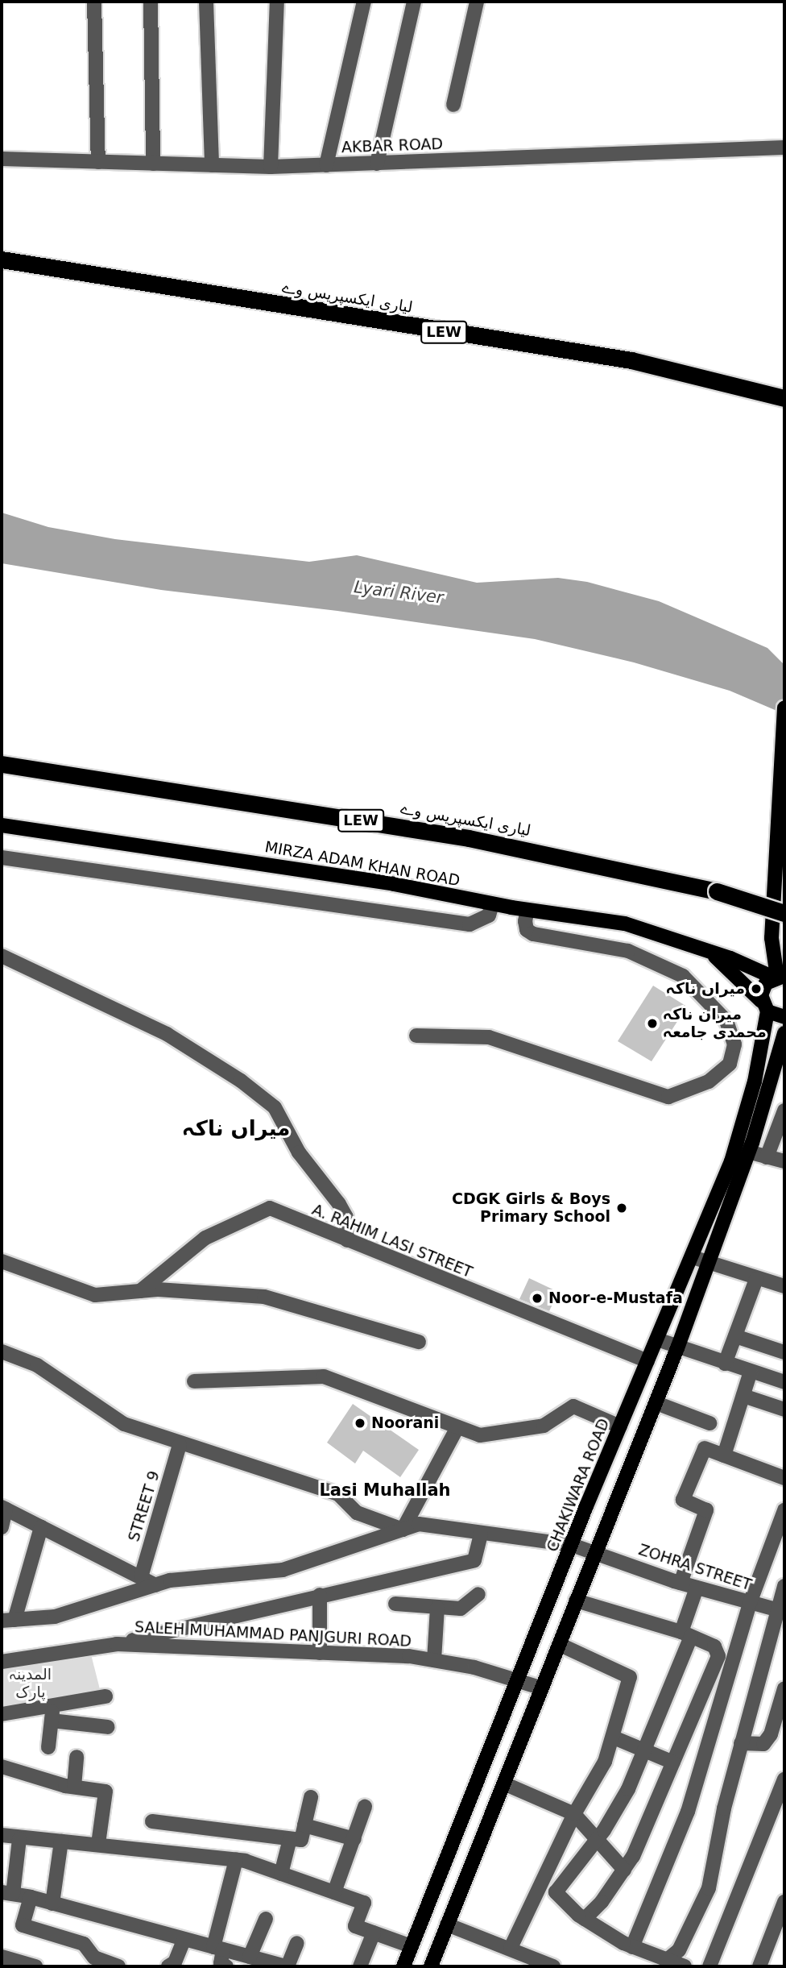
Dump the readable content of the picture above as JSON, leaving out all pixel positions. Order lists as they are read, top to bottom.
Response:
{
  "streets": {
    "highway": ["لیاری ایکسپریس وے", "LEW"],
    "main road": ["MIRZA ADAM KHAN ROAD", "CHAKIWARA ROAD"],
    "street": [
      "AKBAR ROAD",
      "A. RAHIM LASI STREET",
      "STREET 9",
      "ZOHRA STREET",
      "SALEH MUHAMMAD PANJGURI ROAD"
    ]
  },
  "crossings": [
    ["MIRZA ADAM KHAN ROAD", "CHAKIWARA ROAD"],
    ["A. RAHIM LASI STREET", "CHAKIWARA ROAD"],
    ["CHAKIWARA ROAD", "ZOHRA STREET"],
    ["CHAKIWARA ROAD", "SALEH MUHAMMAD PANJGURI ROAD"]
  ],
  "districts": ["میراں ناکہ", "Lasi Muhallah"],
  "water": ["Lyari River"],
  "parks": ["المدینہ پارک"],
  "places": [
    "میراں ناکہ",
    "میران ناکہ محمدی جامعہ",
    "CDGK Girls & Boys Primary School",
    "Noor-e-Mustafa",
    "Noorani"
  ]
}
